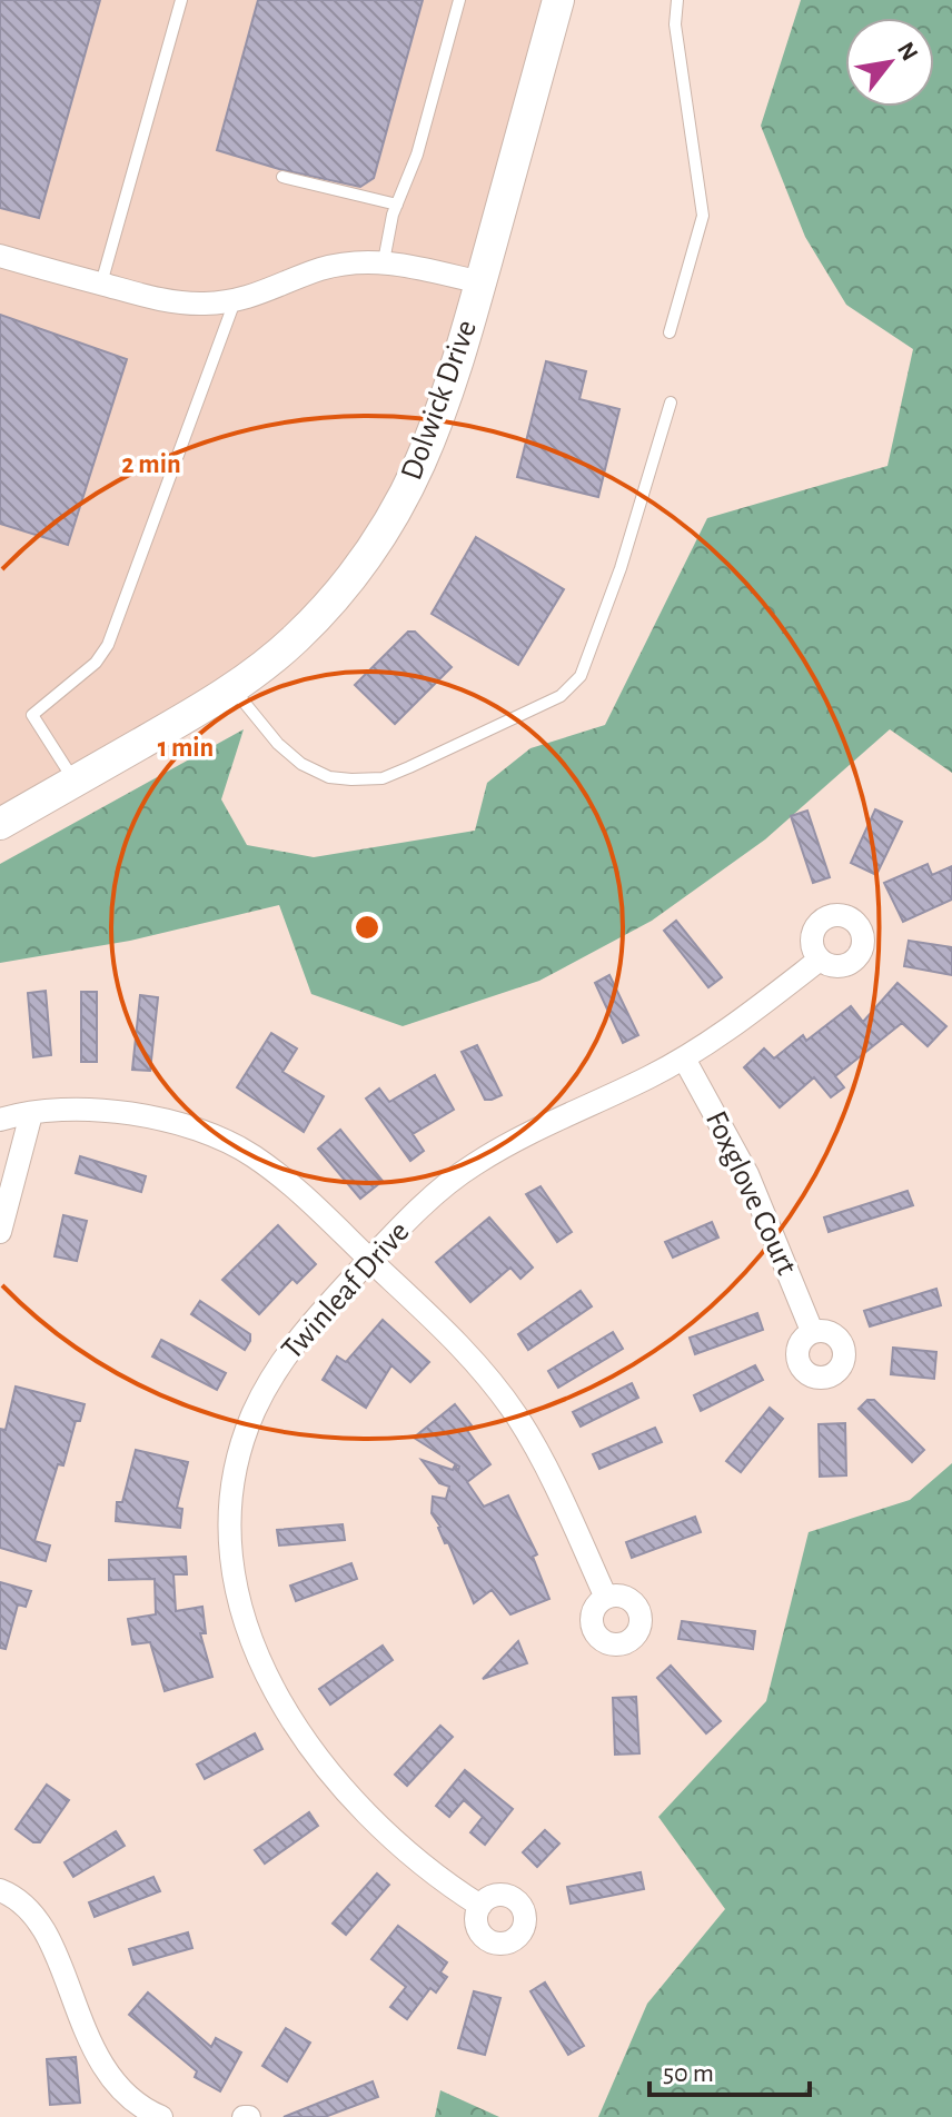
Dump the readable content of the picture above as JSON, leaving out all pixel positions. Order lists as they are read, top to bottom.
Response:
{
  "streets": {
    "main road": ["Dolwick Drive"],
    "street": ["Foxglove Court", "Twinleaf Drive"]
  },
  "crossings": [
    ["Foxglove Court", "Twinleaf Drive"]
  ],
  "scale_bar": "50 m",
  "north": "top right",
  "rings": ["2 min", "1 min"]
}
